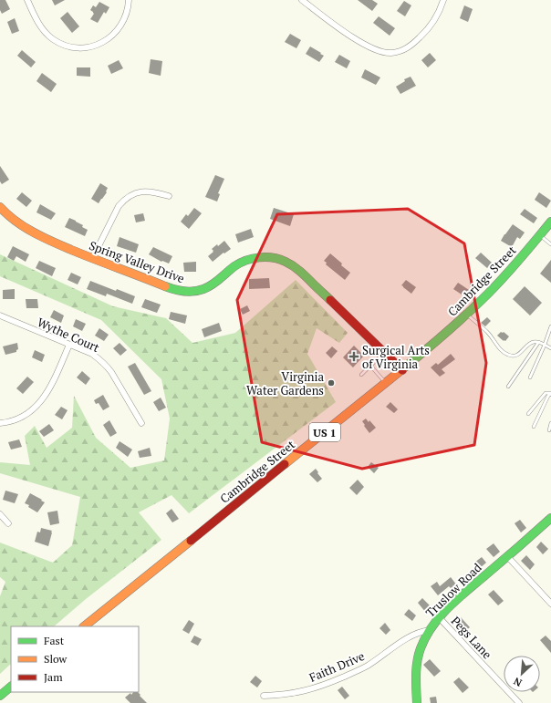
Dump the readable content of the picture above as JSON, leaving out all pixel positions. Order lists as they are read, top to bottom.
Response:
{
  "streets": {
    "street": [
      "Spring Valley Drive",
      "Cambridge Street",
      "Wythe Court",
      "US 1",
      "Truslow Road",
      "Pegs Lane",
      "Faith Drive"
    ]
  },
  "crossings": [
    ["Spring Valley Drive", "Cambridge Street"],
    ["Truslow Road", "Pegs Lane"],
    ["Truslow Road", "Faith Drive"]
  ],
  "places": {
    "health": ["Surgical Arts of Virginia"],
    "other": ["Virginia Water Gardens"]
  },
  "legend": ["Fast", "Slow", "Jam"],
  "north": "bottom left"
}
